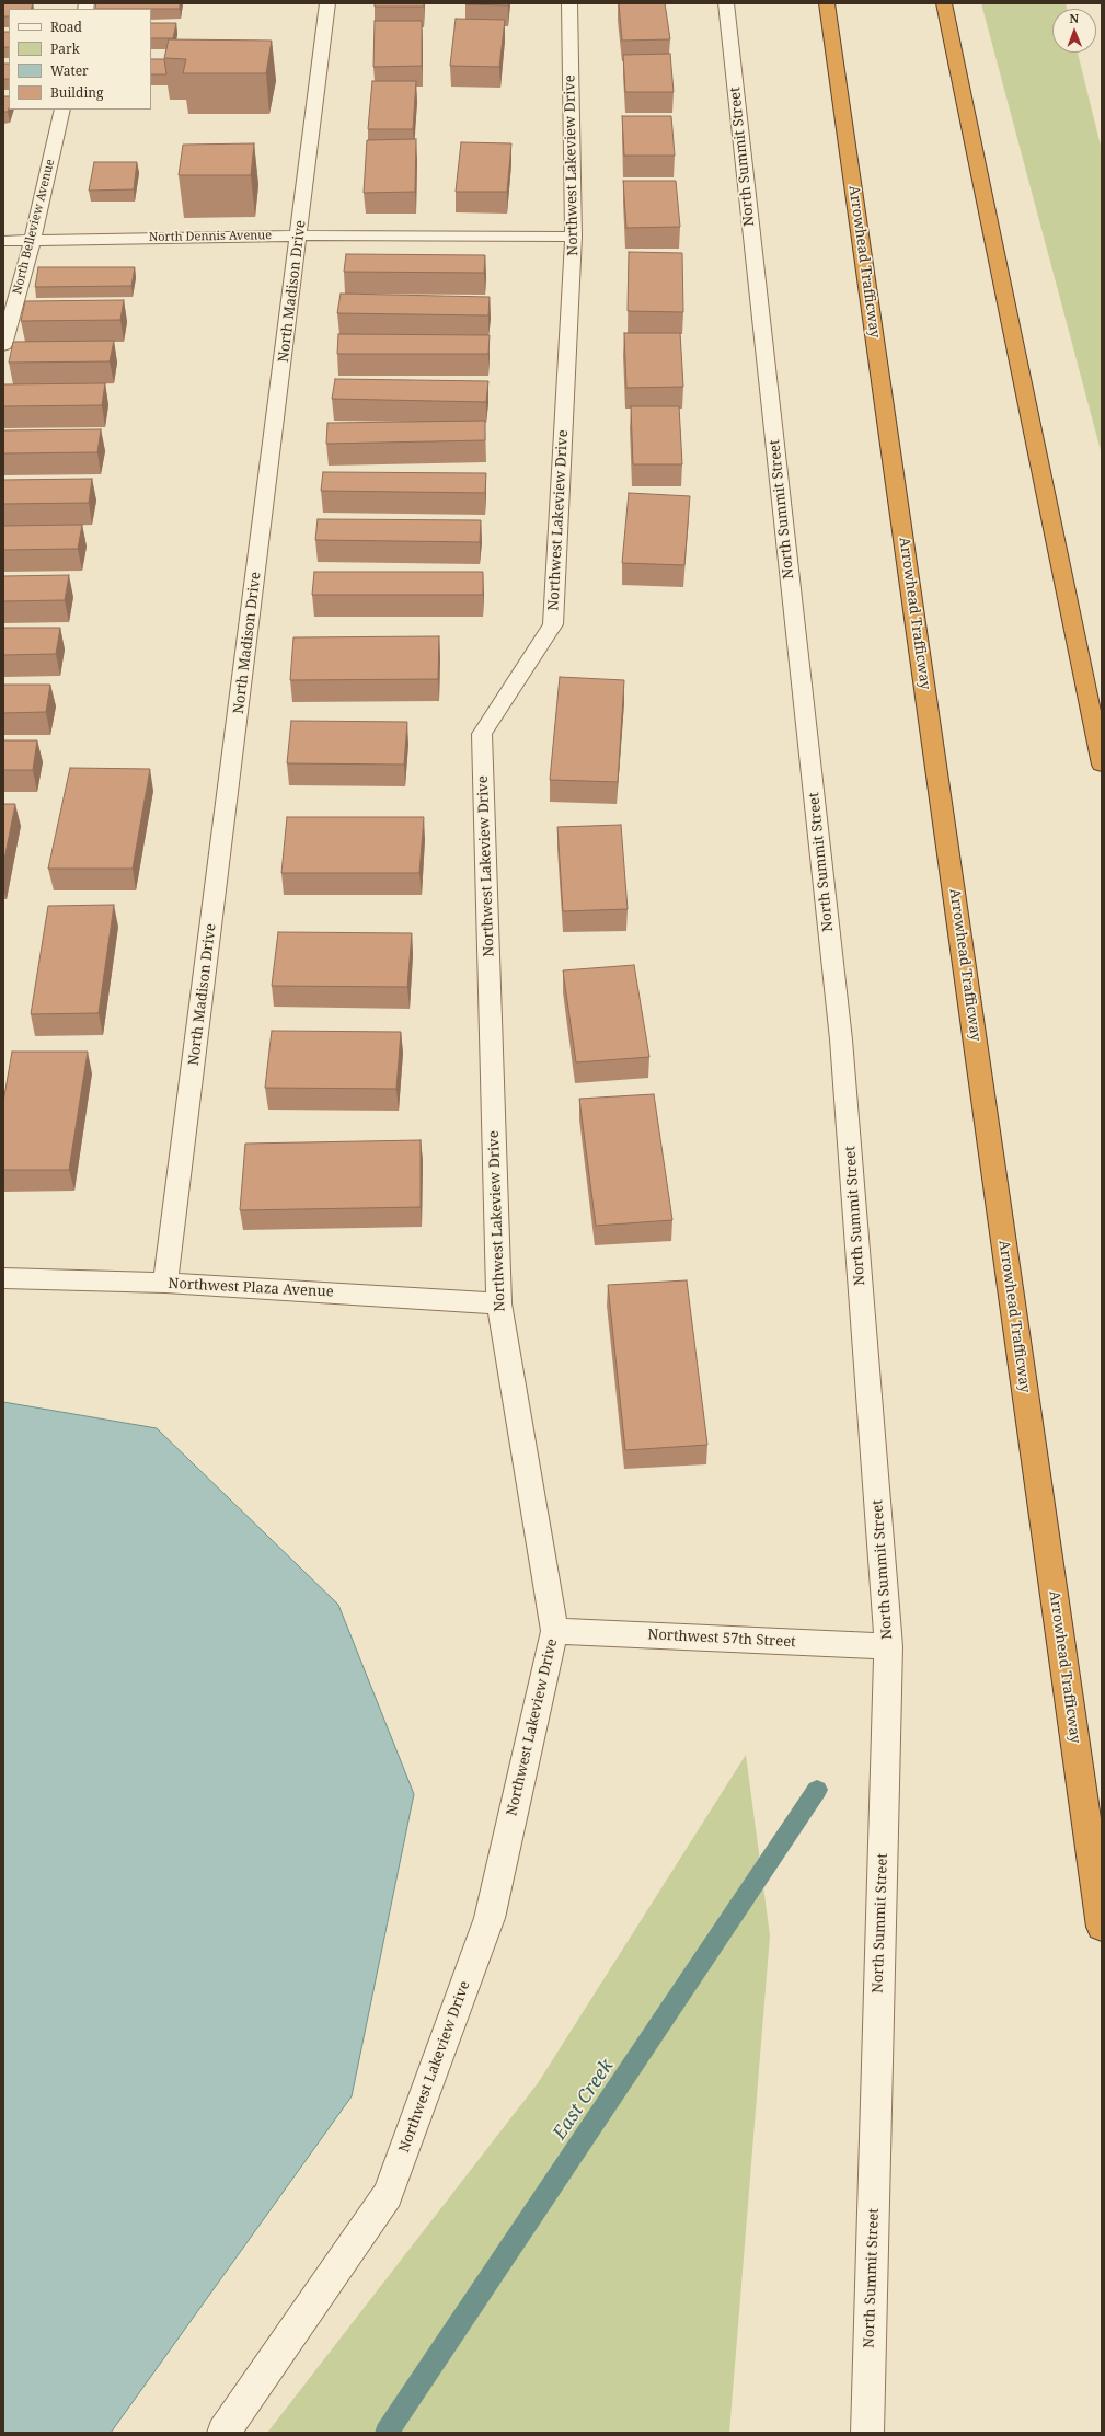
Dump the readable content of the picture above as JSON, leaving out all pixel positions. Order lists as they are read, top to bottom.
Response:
{
  "streets": {
    "highway": ["Arrowhead Trafficway"],
    "street": [
      "North Summit Street",
      "Northwest Lakeview Drive",
      "North Belleview Avenue",
      "North Dennis Avenue",
      "North Madison Drive",
      "Northwest Plaza Avenue",
      "Northwest 57th Street"
    ]
  },
  "crossings": [
    ["North Summit Street", "Northwest 57th Street"],
    ["Northwest Lakeview Drive", "North Dennis Avenue"],
    ["Northwest Lakeview Drive", "Northwest Plaza Avenue"],
    ["Northwest Lakeview Drive", "Northwest 57th Street"],
    ["North Belleview Avenue", "North Dennis Avenue"],
    ["North Dennis Avenue", "North Madison Drive"],
    ["North Madison Drive", "Northwest Plaza Avenue"]
  ],
  "water": ["East Creek"],
  "legend": [
    "Road",
    "Park",
    "Water",
    "Building"
  ],
  "north": "top"
}
